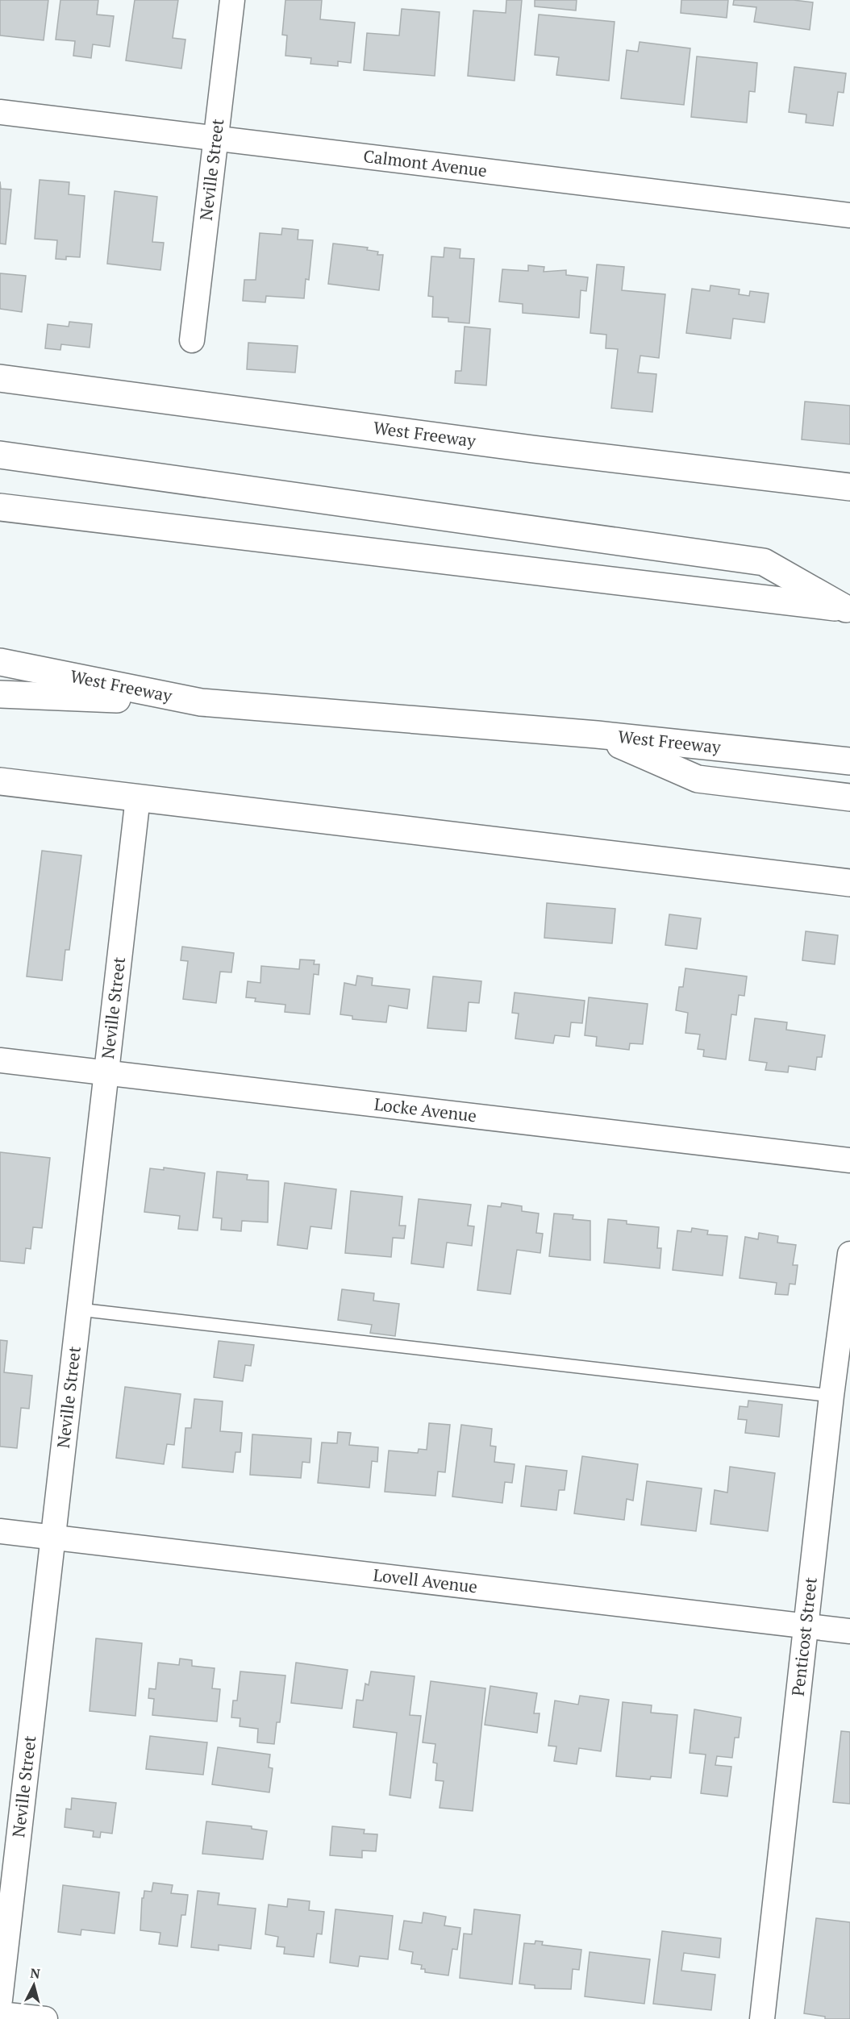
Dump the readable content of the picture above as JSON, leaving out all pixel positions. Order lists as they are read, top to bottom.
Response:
{
  "streets": {
    "main road": ["West Freeway"],
    "street": [
      "Calmont Avenue",
      "Neville Street",
      "Locke Avenue",
      "Lovell Avenue",
      "Penticost Street"
    ]
  },
  "crossings": [
    ["Calmont Avenue", "Neville Street"],
    ["Neville Street", "Locke Avenue"],
    ["Neville Street", "Lovell Avenue"],
    ["Lovell Avenue", "Penticost Street"]
  ],
  "north": "top"
}
